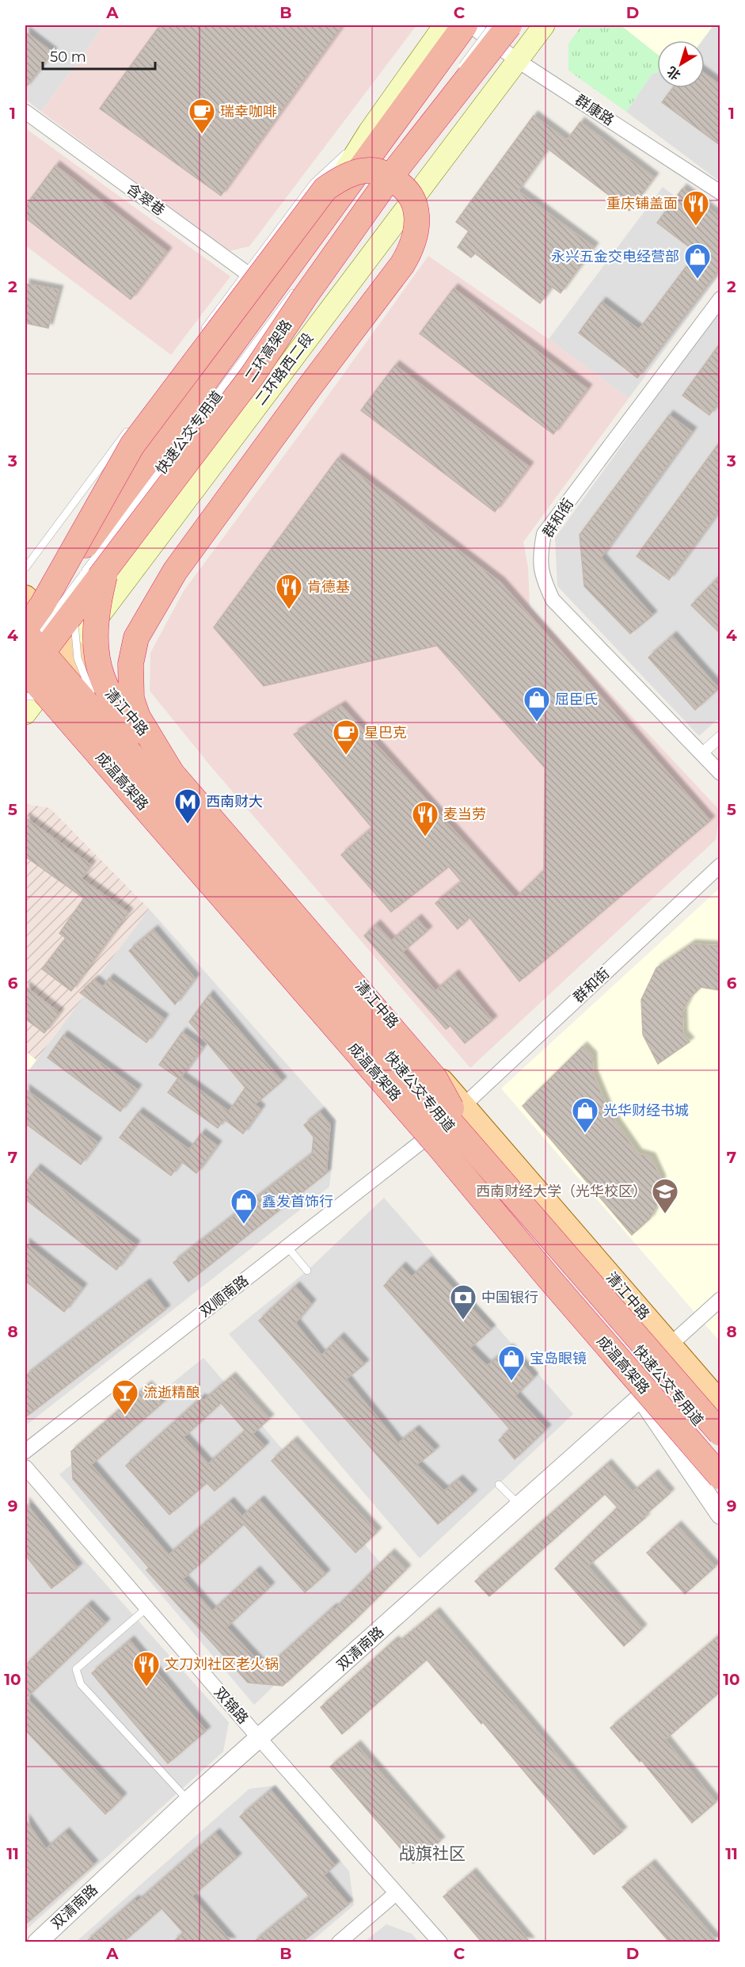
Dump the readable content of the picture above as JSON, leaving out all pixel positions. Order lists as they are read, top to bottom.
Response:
{
  "streets": {
    "highway": ["二环高架路", "成温高架路"],
    "main road": ["二环路西二段", "清江中路"],
    "street": [
      "群康路",
      "含翠巷",
      "群和街",
      "双顺南路",
      "双清南路",
      "双锦路"
    ],
    "lane": ["快速公交专用道"]
  },
  "crossings": [
    ["群康路", "二环路西二段"],
    ["二环高架路", "二环路西二段"],
    ["二环高架路", "快速公交专用道"],
    ["二环路西二段", "清江中路"],
    ["群和街", "清江中路"],
    ["清江中路", "双清南路"],
    ["双清南路", "双锦路"]
  ],
  "districts": ["战旗社区"],
  "places": {
    "cafe": ["瑞幸咖啡", "星巴克"],
    "restaurant": [
      "重庆铺盖面",
      "肯德基",
      "麦当劳",
      "文刀刘社区老火锅"
    ],
    "shop": [
      "永兴五金交电经营部",
      "屈臣氏",
      "光华财经书城",
      "鑫发首饰行",
      "宝岛眼镜"
    ],
    "metro station": ["西南财大"],
    "school or university": ["西南财经大学（光华校区）"],
    "bank": ["中国银行"],
    "bar": ["流逝精酿"]
  },
  "scale_bar": "50 m",
  "north": "bottom left",
  "grid": {
    "columns": [
      "A",
      "B",
      "C",
      "D"
    ],
    "rows": [
      "1",
      "2",
      "3",
      "4",
      "5",
      "6",
      "7",
      "8",
      "9",
      "10",
      "11"
    ]
  }
}
